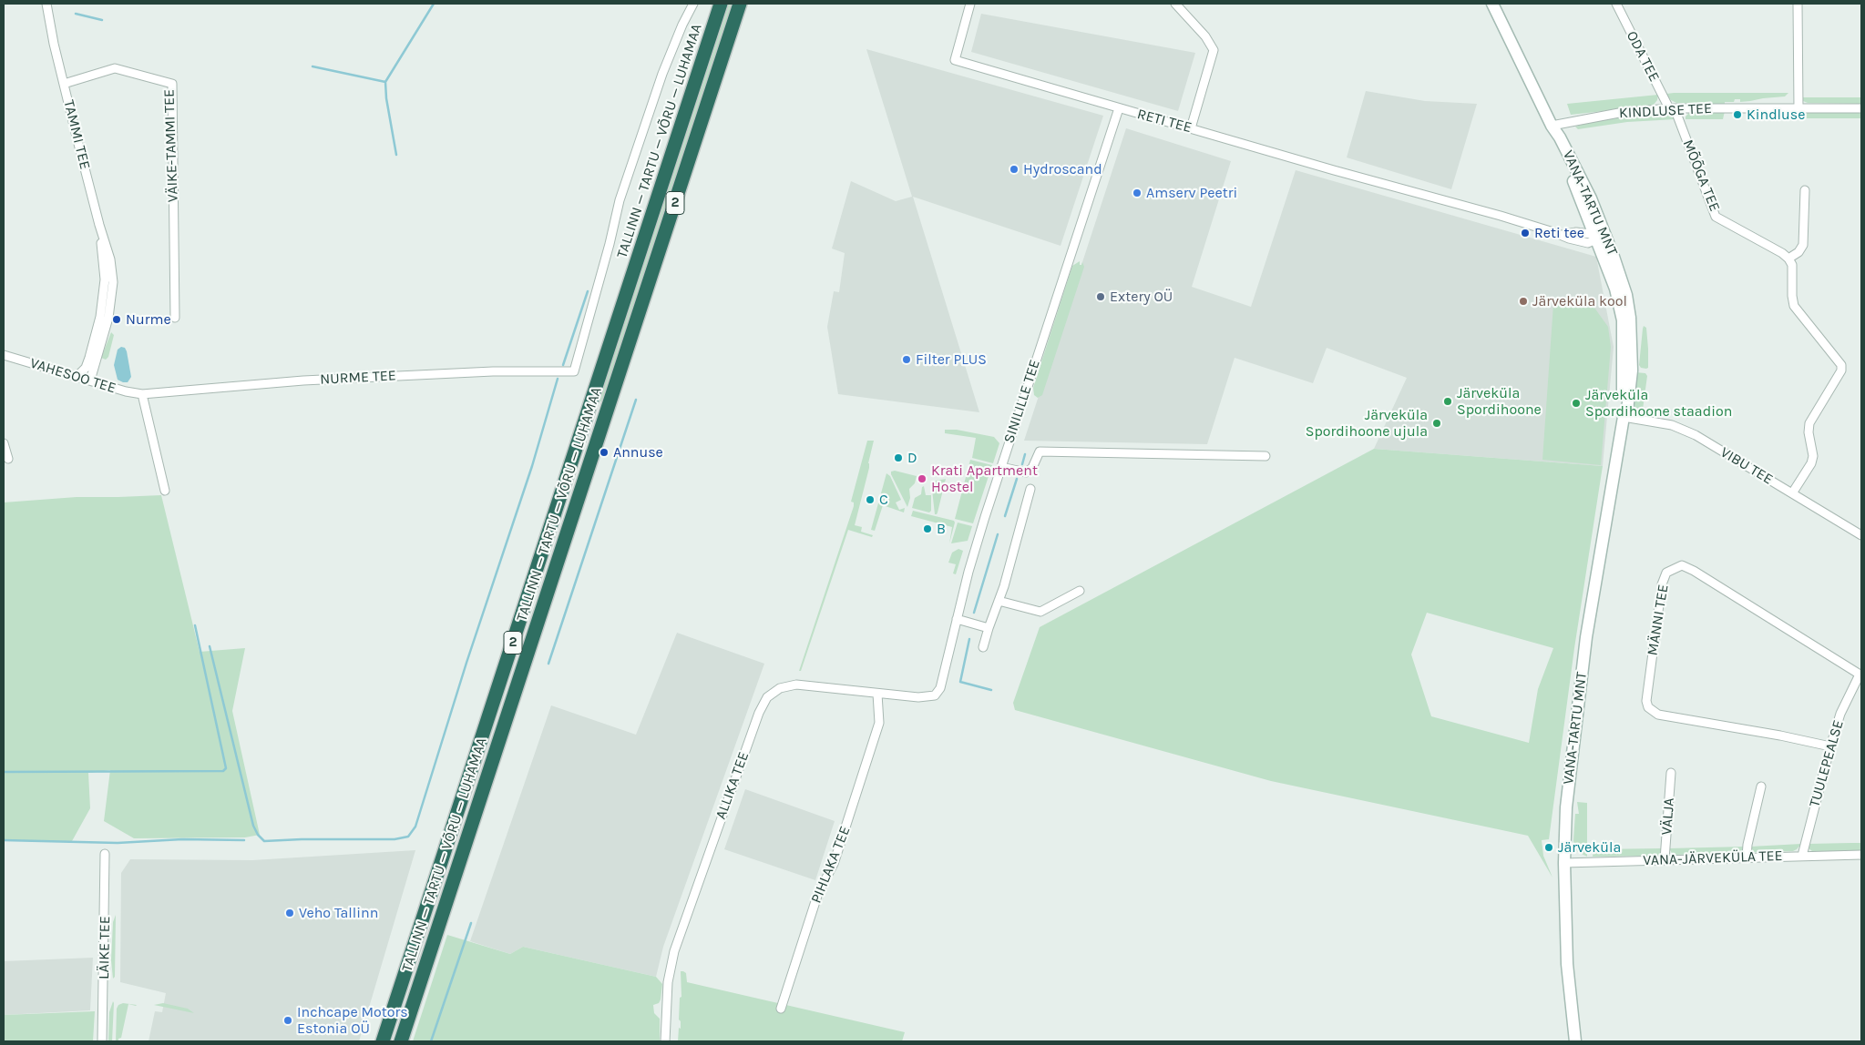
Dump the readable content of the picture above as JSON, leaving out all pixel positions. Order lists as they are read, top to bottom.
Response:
{
  "streets": {
    "highway": ["TALLINN — TARTU — VÕRU — LUHAMAA", "2"],
    "street": [
      "ODA TEE",
      "KINDLUSE TEE",
      "RETI TEE",
      "TAMMI TEE",
      "VÄIKE-TAMMI TEE",
      "MÕÕGA TEE",
      "VANA-TARTU MNT",
      "VAHESOO TEE",
      "NURME TEE",
      "SINILILLE TEE",
      "VIBU TEE",
      "MÄNNI TEE",
      "TUULEPEALSE",
      "ALLIKA TEE",
      "VÄLJA",
      "VANA-JÄRVEKÜLA TEE",
      "PIHLAKA TEE",
      "LÄIKE TEE"
    ]
  },
  "crossings": [
    ["ODA TEE", "KINDLUSE TEE"],
    ["ODA TEE", "MÕÕGA TEE"],
    ["KINDLUSE TEE", "MÕÕGA TEE"],
    ["KINDLUSE TEE", "VANA-TARTU MNT"],
    ["RETI TEE", "VANA-TARTU MNT"],
    ["RETI TEE", "SINILILLE TEE"],
    ["TAMMI TEE", "VÄIKE-TAMMI TEE"],
    ["TAMMI TEE", "VAHESOO TEE"],
    ["VANA-TARTU MNT", "VIBU TEE"],
    ["VANA-TARTU MNT", "VANA-JÄRVEKÜLA TEE"],
    ["VAHESOO TEE", "NURME TEE"],
    ["SINILILLE TEE", "ALLIKA TEE"],
    ["MÄNNI TEE", "TUULEPEALSE"],
    ["TUULEPEALSE", "VANA-JÄRVEKÜLA TEE"],
    ["ALLIKA TEE", "PIHLAKA TEE"],
    ["VÄLJA", "VANA-JÄRVEKÜLA TEE"]
  ],
  "places": [
    "Kindluse",
    "Hydroscand",
    "Amserv Peetri",
    "Reti tee",
    "Extery OÜ",
    "Järveküla kool",
    "Nurme",
    "Filter PLUS",
    "Järveküla Spordihoone",
    "Järveküla Spordihoone staadion",
    "Järveküla Spordihoone ujula",
    "Annuse",
    "D",
    "Krati Apartment Hostel",
    "C",
    "B",
    "Järveküla",
    "Veho Tallinn",
    "Inchcape Motors Estonia OÜ"
  ]
}
